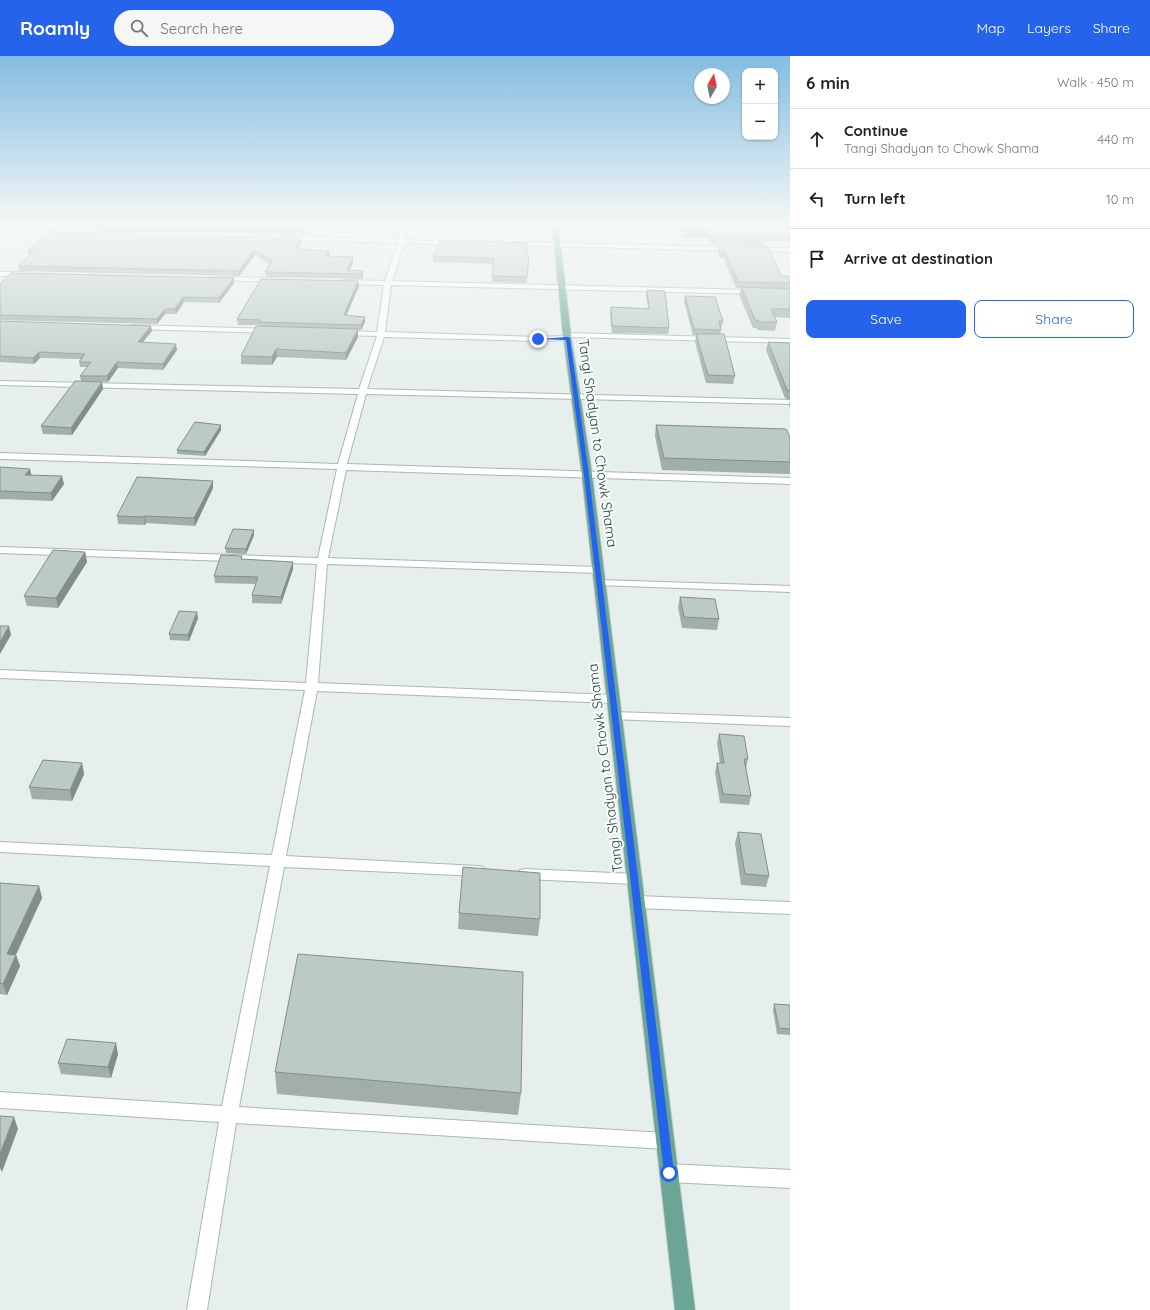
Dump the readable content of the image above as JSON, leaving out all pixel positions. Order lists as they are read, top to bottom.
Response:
{
  "streets": {
    "main road": ["Tangi Shadyan to Chowk Shama"]
  },
  "north": "top",
  "page": {
    "header": "Roamly",
    "search": "Search here",
    "nav": ["Map", "Layers", "Share"],
    "heading": ["6 min", "Walk · 450 m"],
    "map_buttons": ["+", "−"],
    "list": [
      ["Continue", "Tangi Shadyan to Chowk Shama", "440 m"],
      ["Turn left", "10 m"],
      "Arrive at destination"
    ],
    "buttons": ["Save", "Share"]
  }
}
